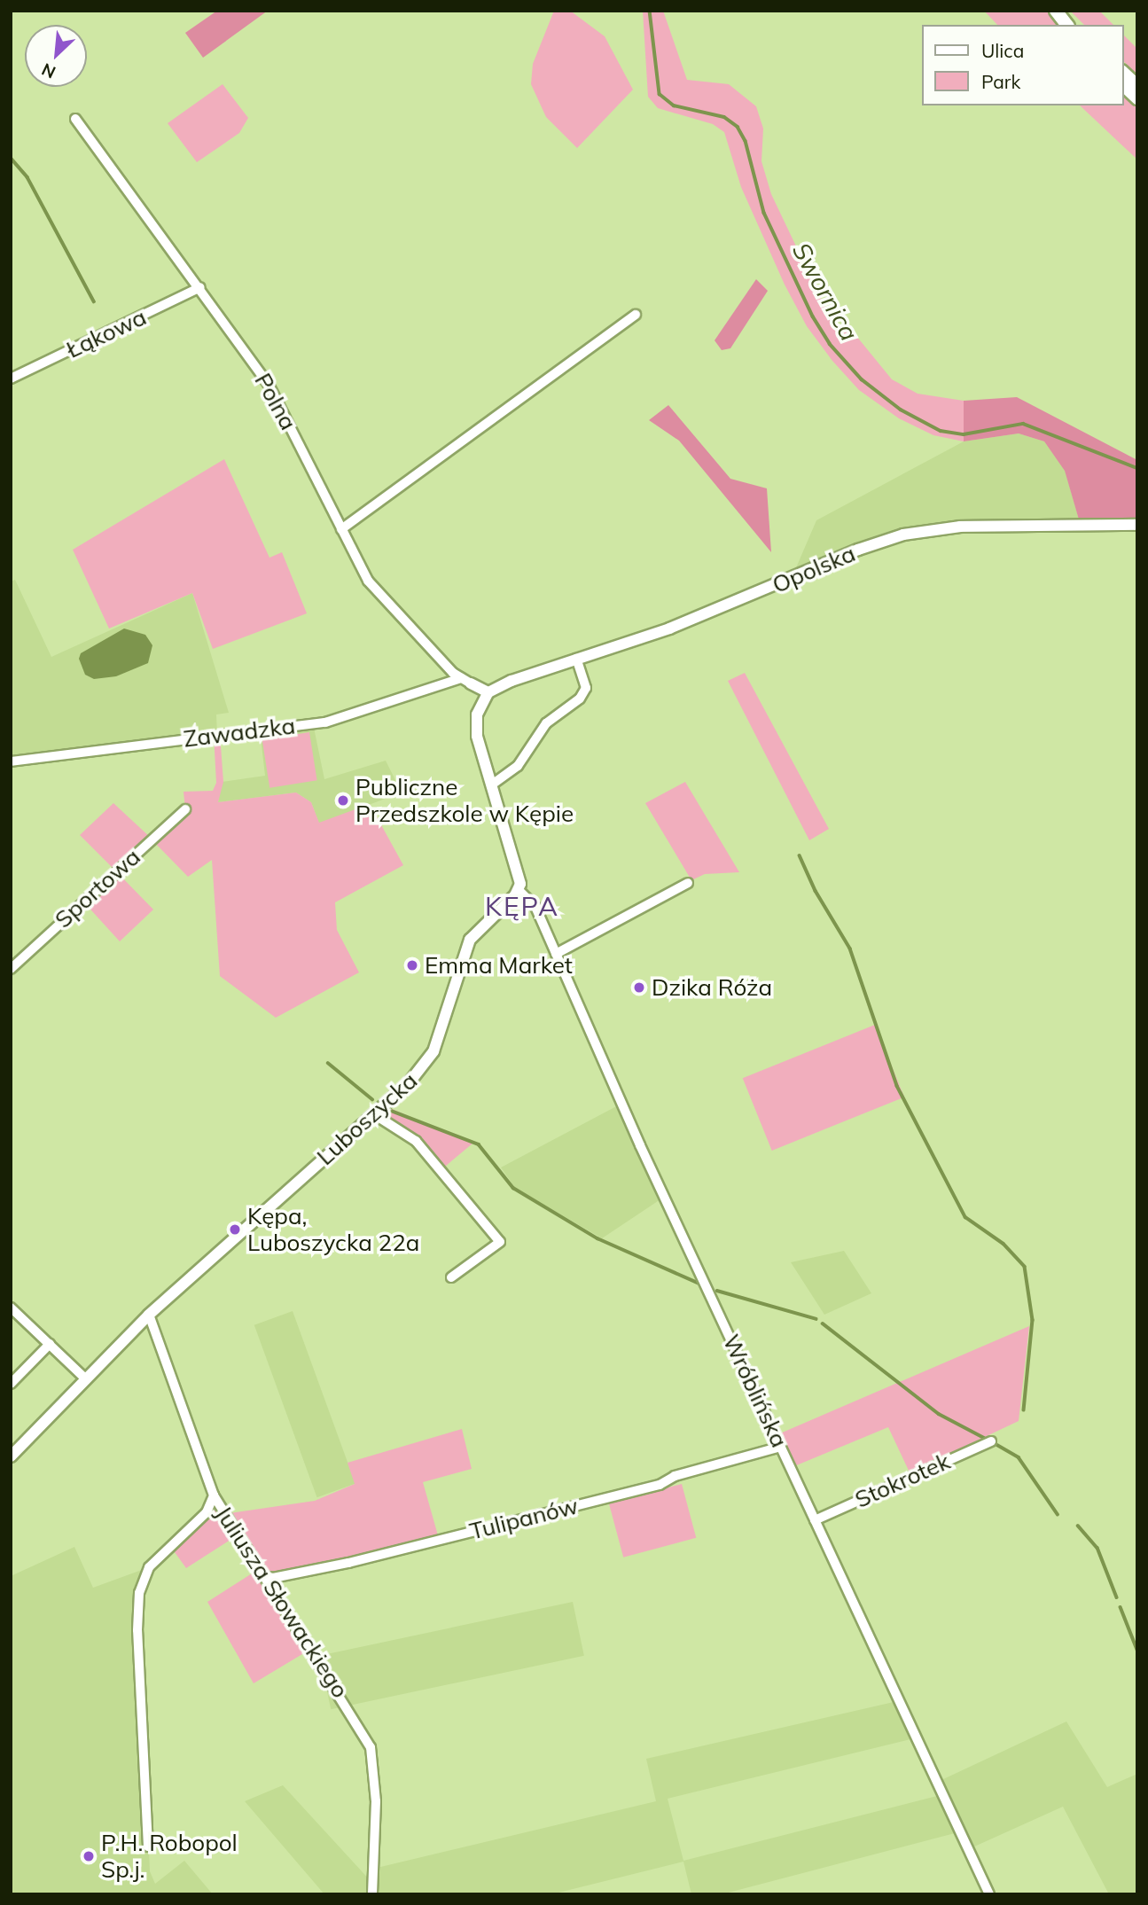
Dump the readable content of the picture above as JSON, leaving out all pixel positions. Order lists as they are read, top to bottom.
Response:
{
  "streets": {
    "street": [
      "Łąkowa",
      "Polna",
      "Opolska",
      "Zawadzka",
      "Sportowa",
      "Luboszycka",
      "Wróblińska",
      "Stokrotek",
      "Tulipanów",
      "Juliusza Słowackiego"
    ]
  },
  "crossings": [
    ["Łąkowa", "Polna"],
    ["Polna", "Zawadzka"],
    ["Luboszycka", "Wróblińska"],
    ["Luboszycka", "Juliusza Słowackiego"],
    ["Wróblińska", "Stokrotek"],
    ["Wróblińska", "Tulipanów"],
    ["Tulipanów", "Juliusza Słowackiego"]
  ],
  "districts": ["KĘPA"],
  "water": ["Swornica"],
  "places": [
    "Publiczne Przedszkole w Kępie",
    "Emma Market",
    "Dzika Róża",
    "Kępa, Luboszycka 22a",
    "P.H. Robopol Sp.j."
  ],
  "legend": ["Ulica", "Park"],
  "north": "bottom left"
}
